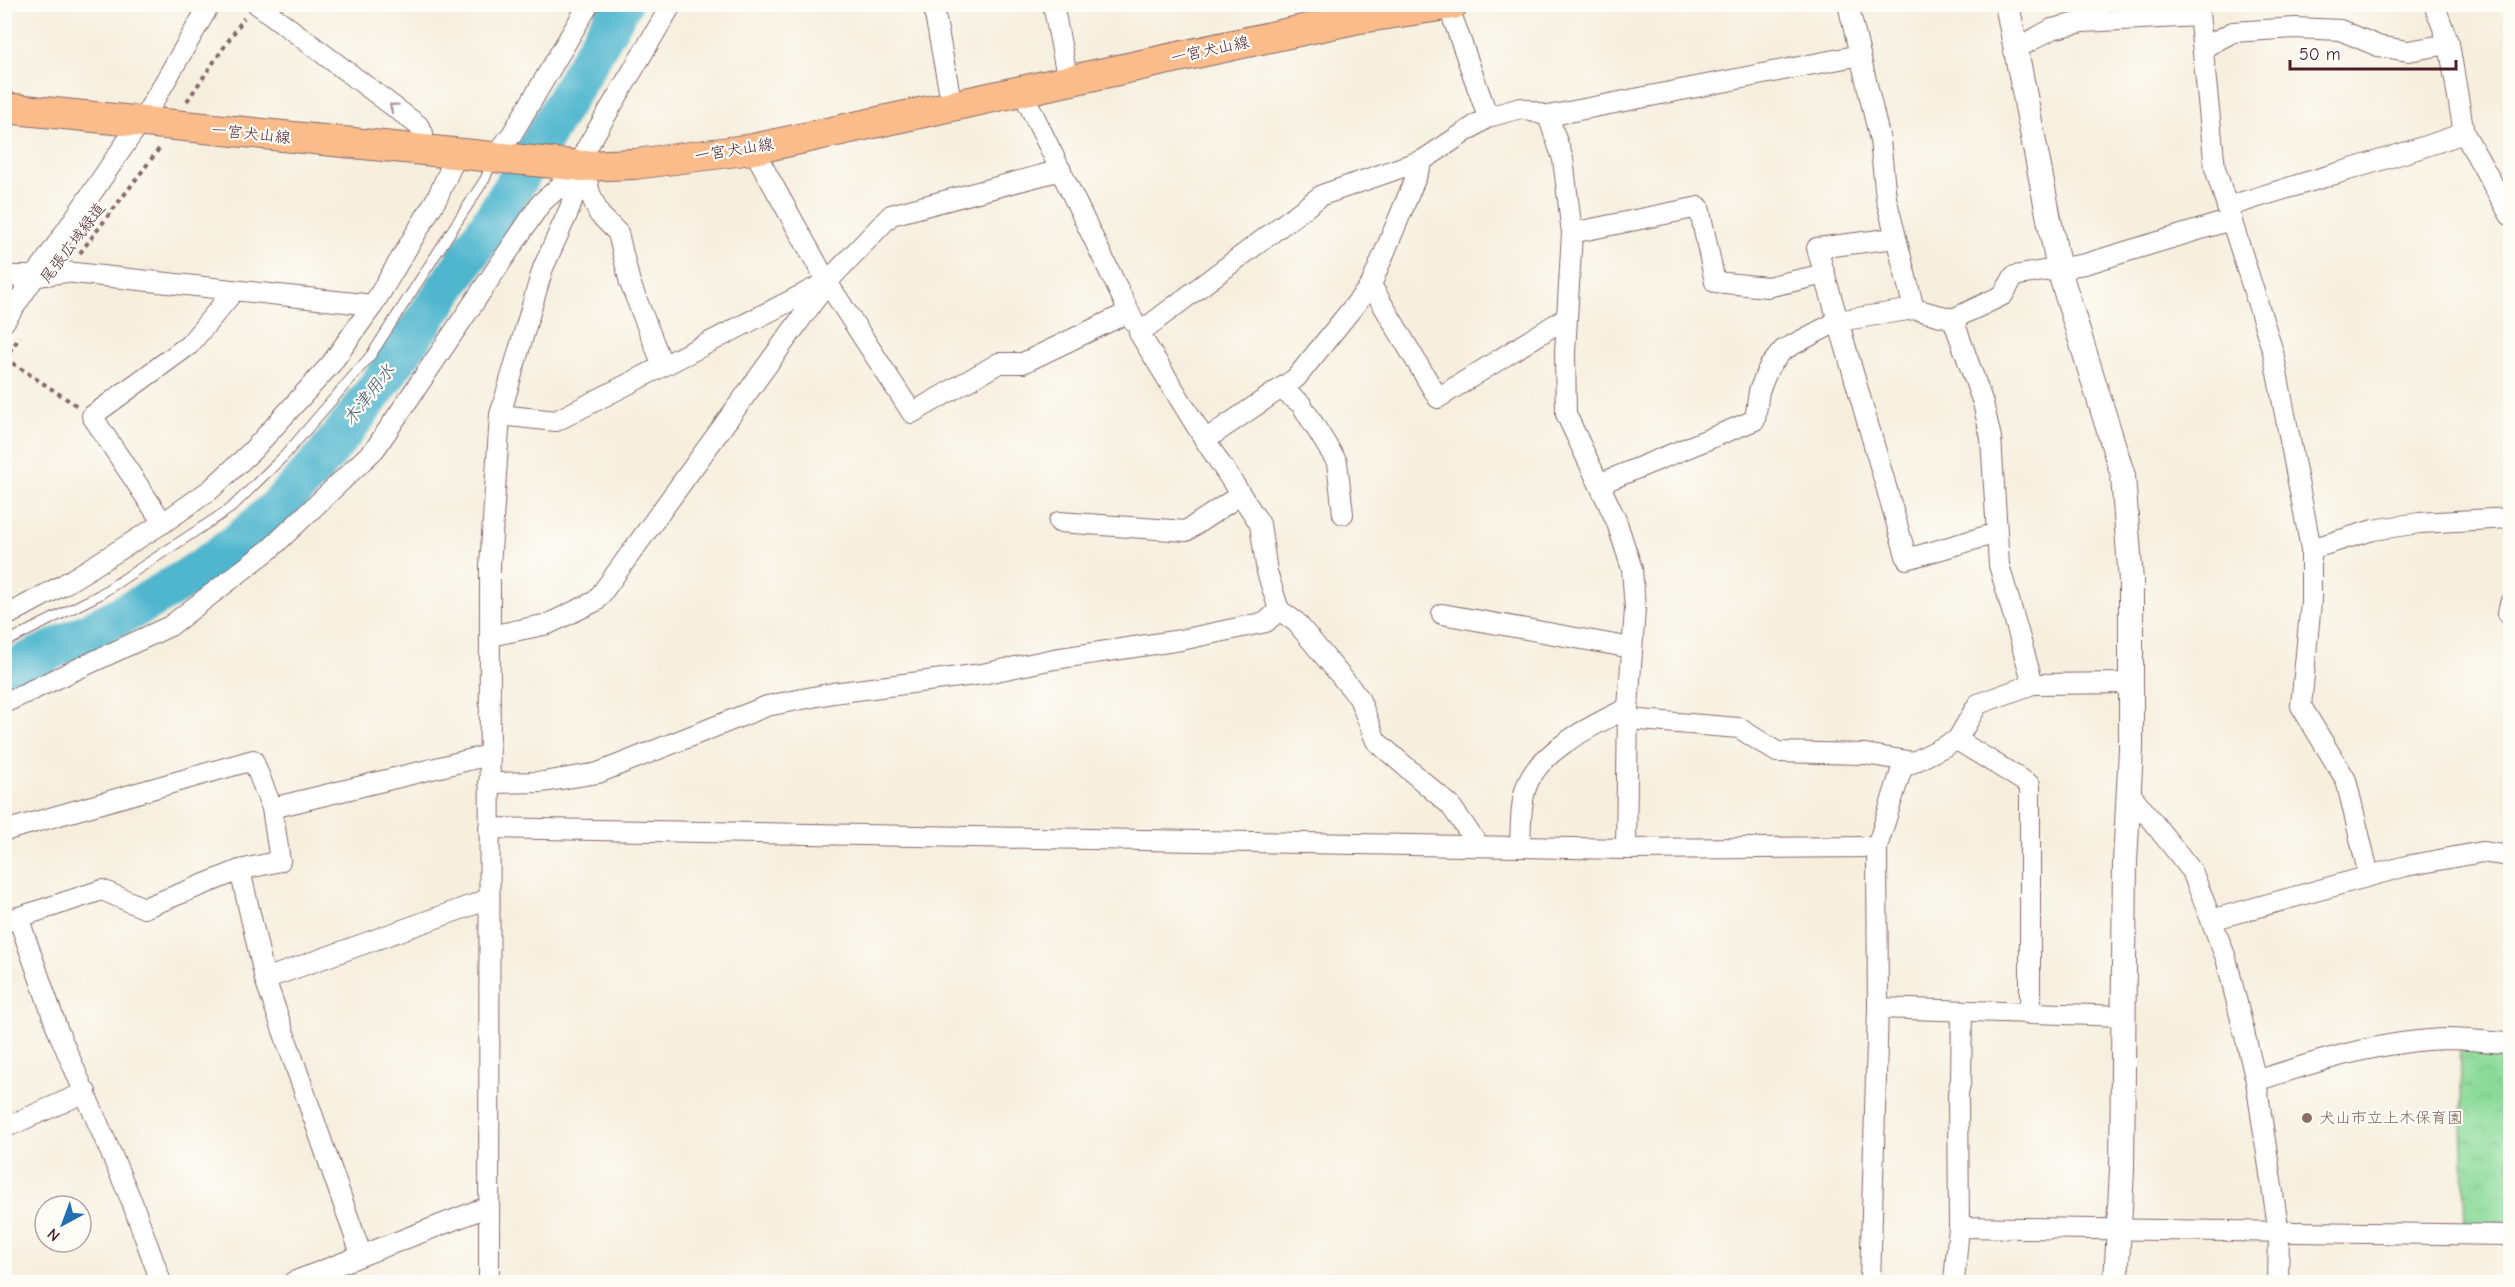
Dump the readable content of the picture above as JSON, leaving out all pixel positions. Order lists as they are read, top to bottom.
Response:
{
  "streets": {
    "main road": ["一宮犬山線"],
    "path": ["尾張広域緑道"]
  },
  "water": ["木津用水"],
  "places": ["犬山市立上木保育園"],
  "scale_bar": "50 m",
  "north": "bottom left"
}
